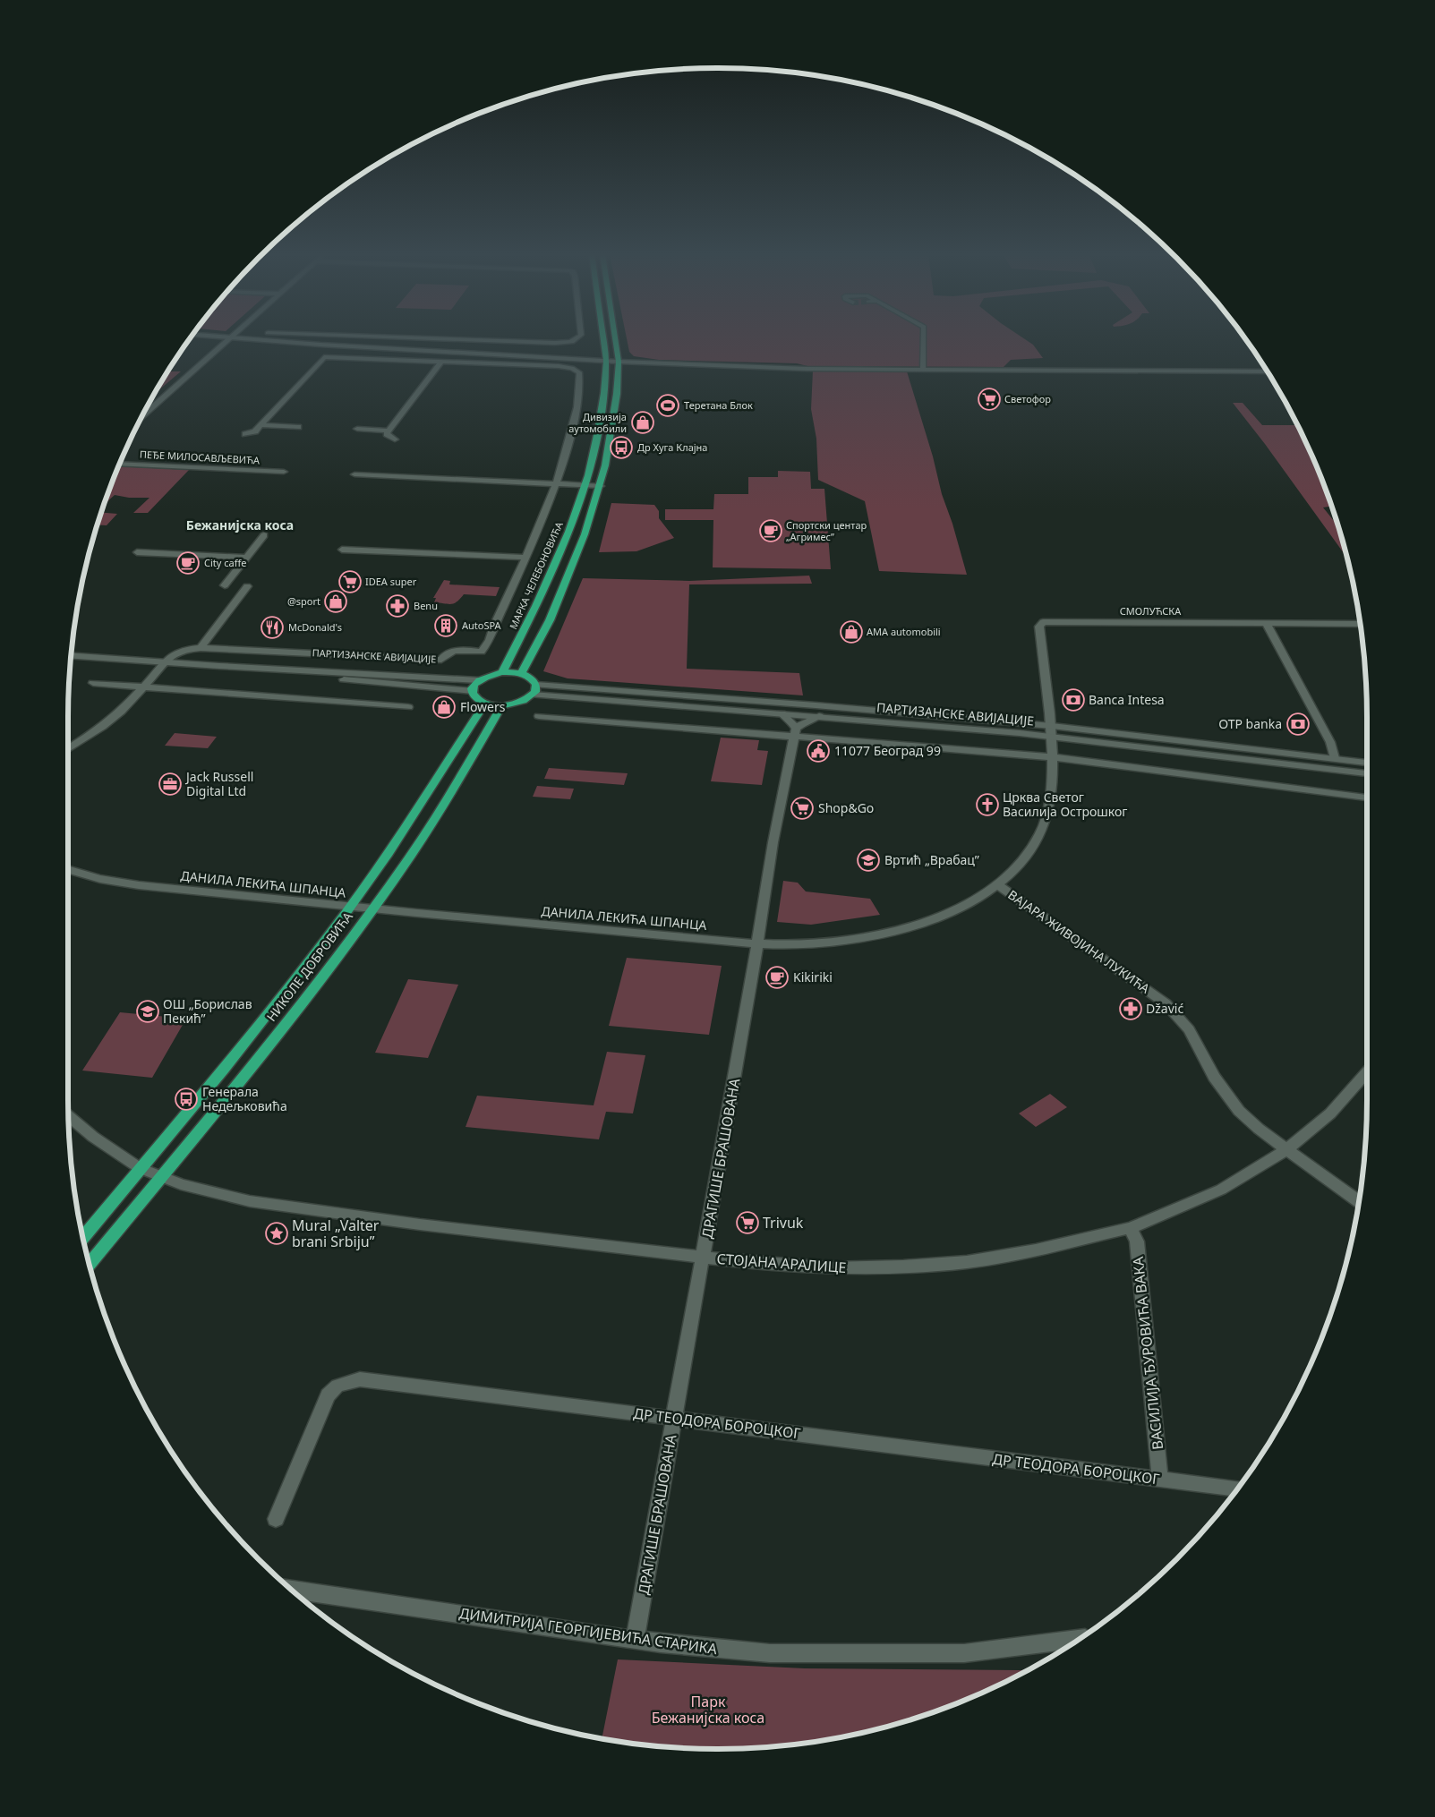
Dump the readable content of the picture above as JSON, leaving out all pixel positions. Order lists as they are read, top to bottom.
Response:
{
  "streets": {
    "main road": ["МАРКА ЧЕЛЕБОНОВИЋА", "НИКОЛЕ ДОБРОВИЋА"],
    "street": [
      "ПЕЂЕ МИЛОСАВЉЕВИЋА",
      "СМОЛУЋСКА",
      "ПАРТИЗАНСКЕ АВИЈАЦИЈЕ",
      "ДАНИЛА ЛЕКИЋА ШПАНЦА",
      "ВАЈАРА ЖИВОЈИНА ЛУКИЋА",
      "ДРАГИШЕ БРАШОВАНА",
      "СТОЈАНА АРАЛИЦЕ",
      "ВАСИЛИЈА ЂУРОВИЋА ВАКА",
      "ДР ТЕОДОРА БОРОЦКОГ",
      "ДИМИТРИЈА ГЕОРГИЈЕВИЋА СТАРИКА"
    ]
  },
  "crossings": [
    ["МАРКА ЧЕЛЕБОНОВИЋА", "ПАРТИЗАНСКЕ АВИЈАЦИЈЕ"],
    ["СМОЛУЋСКА", "ПАРТИЗАНСКЕ АВИЈАЦИЈЕ"],
    ["СМОЛУЋСКА", "ДАНИЛА ЛЕКИЋА ШПАНЦА"],
    ["ПАРТИЗАНСКЕ АВИЈАЦИЈЕ", "ДАНИЛА ЛЕКИЋА ШПАНЦА"],
    ["ДАНИЛА ЛЕКИЋА ШПАНЦА", "ВАЈАРА ЖИВОЈИНА ЛУКИЋА"],
    ["ДАНИЛА ЛЕКИЋА ШПАНЦА", "НИКОЛЕ ДОБРОВИЋА"],
    ["ДАНИЛА ЛЕКИЋА ШПАНЦА", "ДРАГИШЕ БРАШОВАНА"],
    ["ВАЈАРА ЖИВОЈИНА ЛУКИЋА", "СТОЈАНА АРАЛИЦЕ"],
    ["НИКОЛЕ ДОБРОВИЋА", "СТОЈАНА АРАЛИЦЕ"],
    ["ДРАГИШЕ БРАШОВАНА", "СТОЈАНА АРАЛИЦЕ"],
    ["ДРАГИШЕ БРАШОВАНА", "ДР ТЕОДОРА БОРОЦКОГ"],
    ["ДРАГИШЕ БРАШОВАНА", "ДИМИТРИЈА ГЕОРГИЈЕВИЋА СТАРИКА"],
    ["СТОЈАНА АРАЛИЦЕ", "ВАСИЛИЈА ЂУРОВИЋА ВАКА"],
    ["ВАСИЛИЈА ЂУРОВИЋА ВАКА", "ДР ТЕОДОРА БОРОЦКОГ"]
  ],
  "districts": ["Бежанијска коса"],
  "parks": ["Парк Бежанијска коса"],
  "places": {
    "supermarket": [
      "Светофор",
      "IDEA super",
      "Shop&Go",
      "Trivuk"
    ],
    "sports": ["Теретана Блок"],
    "shop": [
      "Дивизија аутомобили",
      "@sport",
      "AMA automobili",
      "Flowers"
    ],
    "bus stop": ["Др Хуга Клајна", "Генерала Недељковића"],
    "cafe": ["Спортски центар „Агримес”", "City caffe", "Kikiriki"],
    "pharmacy": ["Benu", "Džavić"],
    "building": ["AutoSPA"],
    "restaurant": ["McDonald's"],
    "bank": ["Banca Intesa", "OTP banka"],
    "public building": ["11077 Београд 99"],
    "office": ["Jack Russell Digital Ltd"],
    "church": ["Црква Светог Василија Острошког"],
    "school or university": ["Вртић „Врабац”", "ОШ „Борислав Пекић”"],
    "place": ["Mural „Valter brani Srbiju”"]
  }
}
